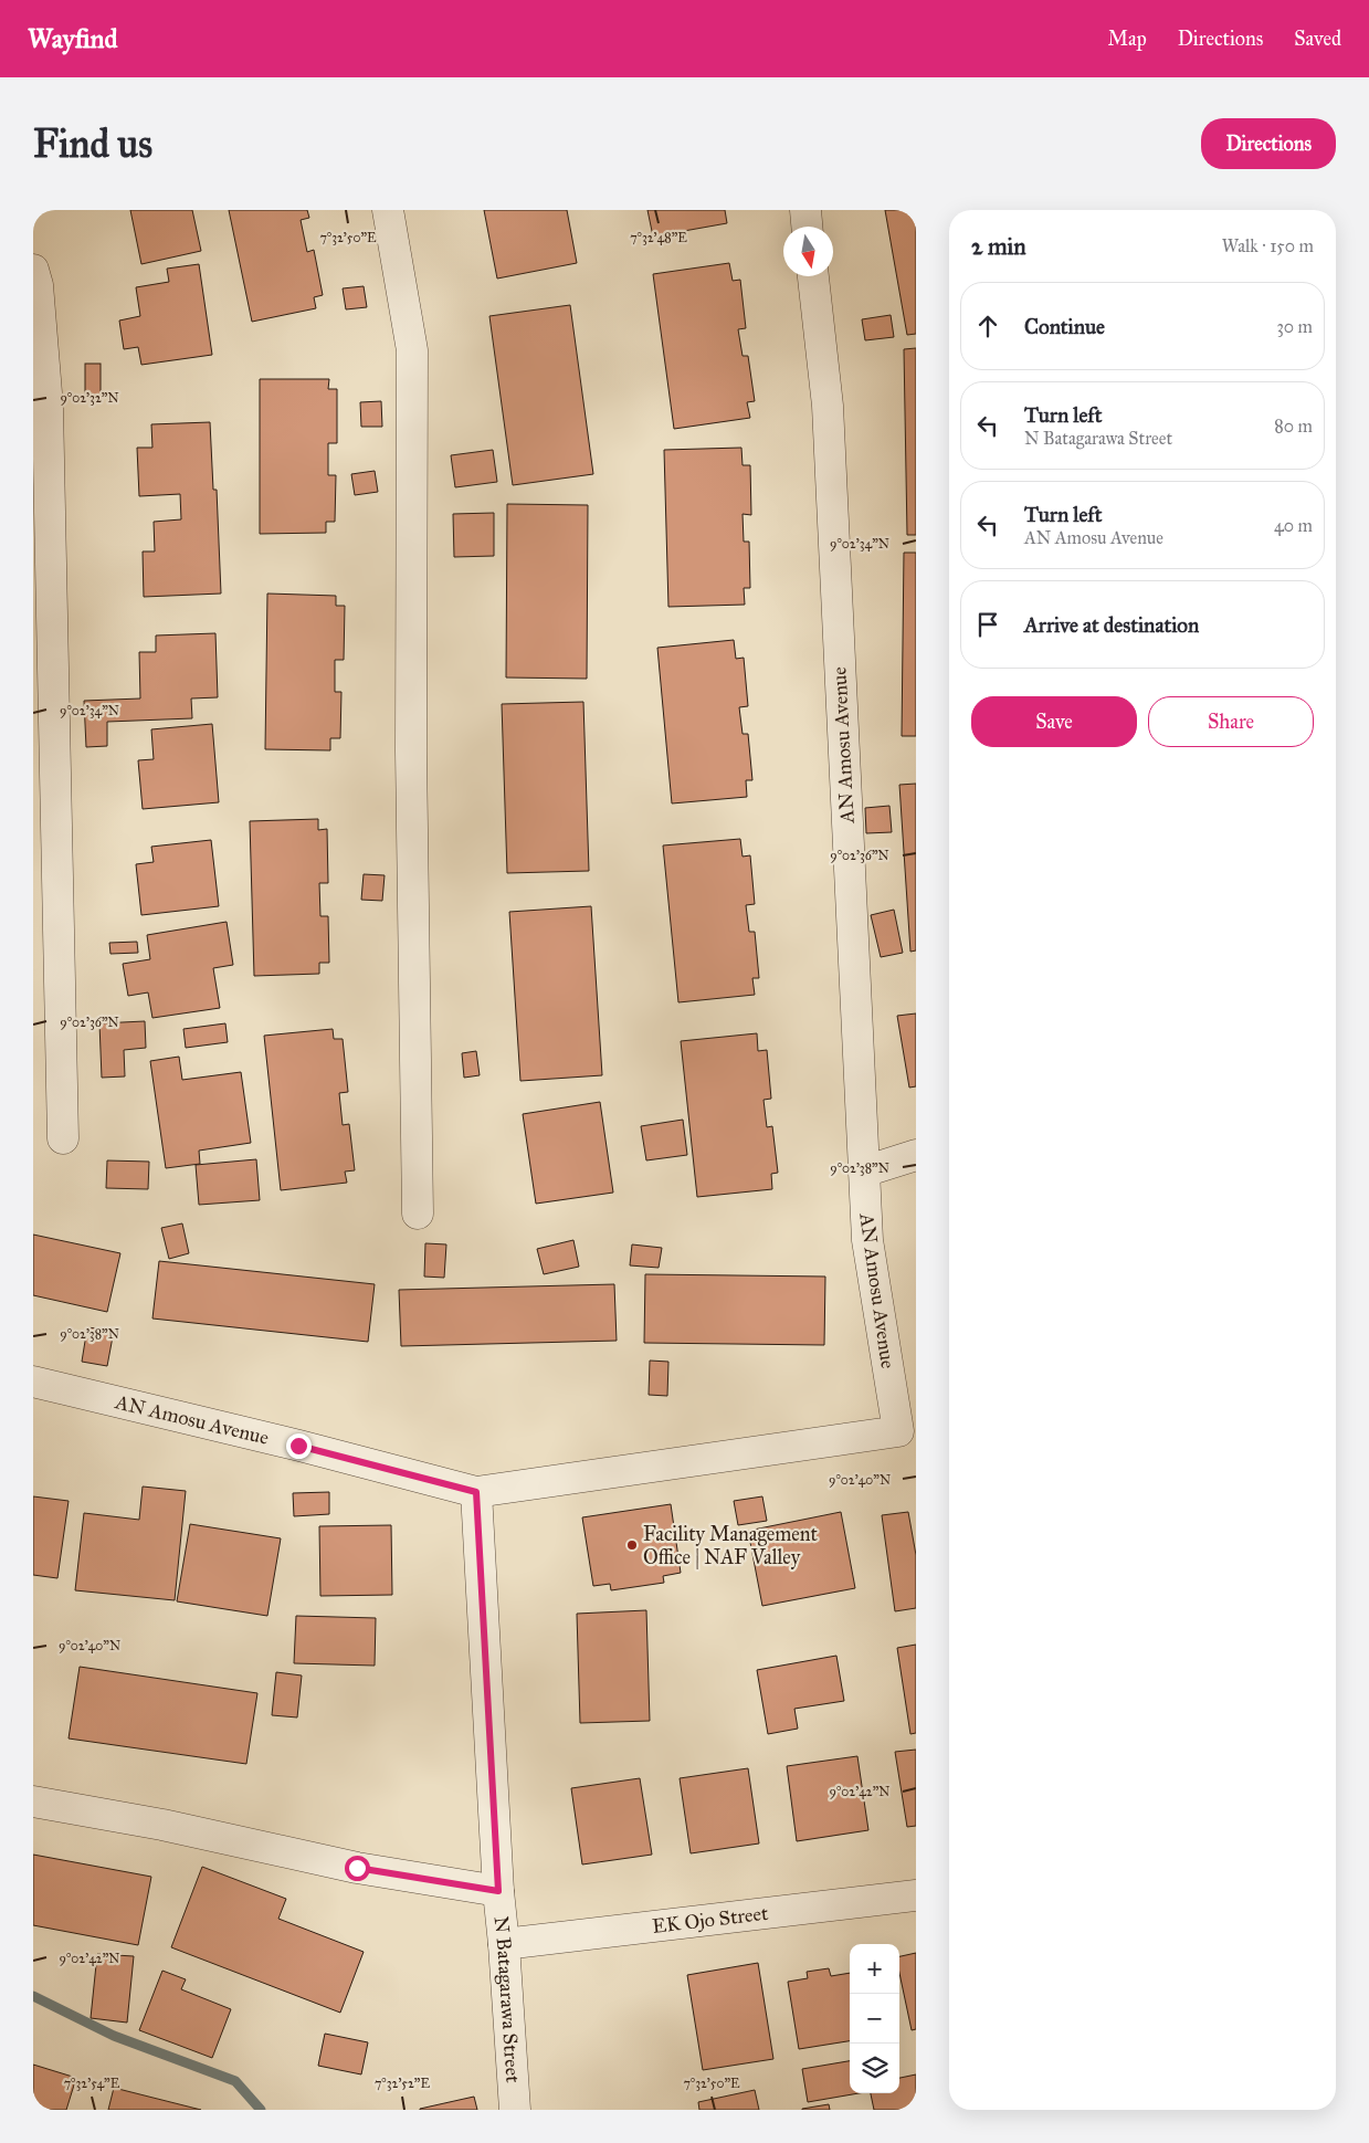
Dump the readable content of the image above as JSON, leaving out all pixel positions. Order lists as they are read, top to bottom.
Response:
{
  "streets": {
    "street": ["AN Amosu Avenue", "EK Ojo Street", "N Batagarawa Street"]
  },
  "crossings": [
    ["AN Amosu Avenue", "N Batagarawa Street"],
    ["EK Ojo Street", "N Batagarawa Street"]
  ],
  "places": ["Facility Management Office | NAF Valley"],
  "north": "bottom",
  "page": {
    "header": "Wayfind",
    "nav": ["Map", "Directions", "Saved"],
    "buttons": [
      "Directions",
      ["Save", "Share"]
    ],
    "title": "Find us",
    "heading": ["2 min", "Walk · 150 m"],
    "list": [
      ["Continue", "30 m"],
      ["Turn left", "N Batagarawa Street", "80 m"],
      ["Turn left", "AN Amosu Avenue", "40 m"],
      "Arrive at destination"
    ],
    "map_buttons": ["+", "−"]
  },
  "coordinates": [
    "7°32'50\"E",
    "7°32'48\"E",
    "9°02'32\"N",
    "9°02'34\"N",
    "9°02'36\"N",
    "9°02'38\"N",
    "9°02'40\"N",
    "9°02'42\"N",
    "7°32'54\"E",
    "7°32'52\"E"
  ]
}
